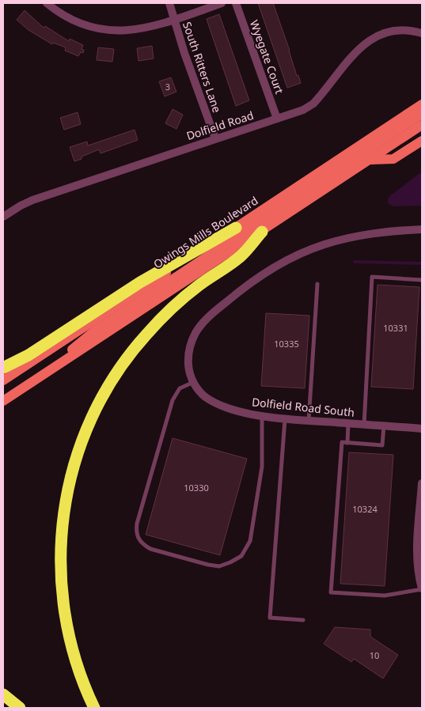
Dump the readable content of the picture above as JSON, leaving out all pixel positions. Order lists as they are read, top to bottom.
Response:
{
  "streets": {
    "main road": ["Owings Mills Boulevard"],
    "street": [
      "Wyegate Court",
      "South Ritters Lane",
      "Dolfield Road",
      "Dolfield Road South"
    ]
  },
  "crossings": [
    ["Wyegate Court", "Dolfield Road"],
    ["South Ritters Lane", "Dolfield Road"]
  ],
  "house_numbers": [
    "3",
    "10331",
    "10335",
    "10330",
    "10324",
    "10"
  ]
}
